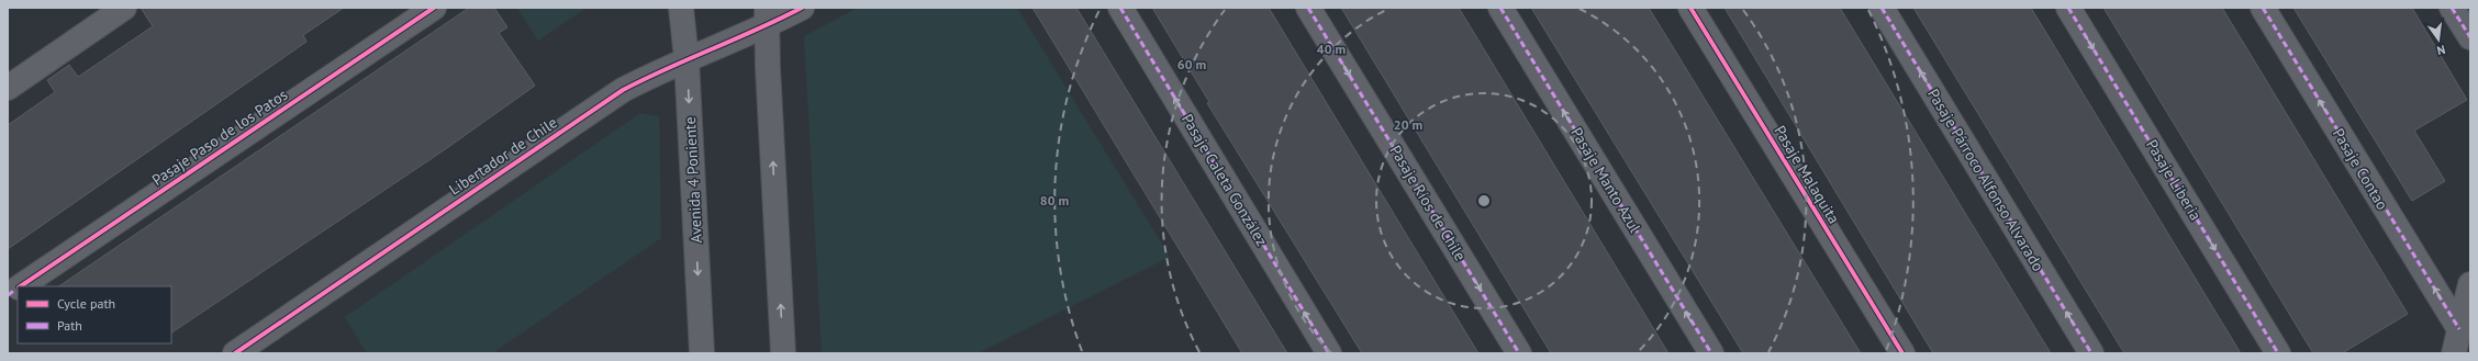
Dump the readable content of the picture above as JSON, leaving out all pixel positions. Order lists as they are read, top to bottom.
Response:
{
  "streets": {
    "street": [
      "Pasaje Paso de los Patos",
      "Libertador de Chile",
      "Pasaje Contao",
      "Pasaje Malaquita",
      "Avenida 4 Poniente",
      "Pasaje Caleta González",
      "Pasaje Manto Azul",
      "Pasaje Párroco Alfonso Alvarado",
      "Pasaje Liberia",
      "Pasaje Ríos de Chile"
    ]
  },
  "crossings": [
    ["Libertador de Chile", "Avenida 4 Poniente"]
  ],
  "one_way": [
    "Pasaje Contao",
    "Pasaje Caleta González",
    "Pasaje Manto Azul",
    "Pasaje Párroco Alfonso Alvarado",
    "Pasaje Liberia",
    "Pasaje Ríos de Chile"
  ],
  "legend": ["Cycle path", "Path"],
  "north": "bottom",
  "rings": [
    "40 m",
    "60 m",
    "20 m",
    "80 m"
  ]
}
